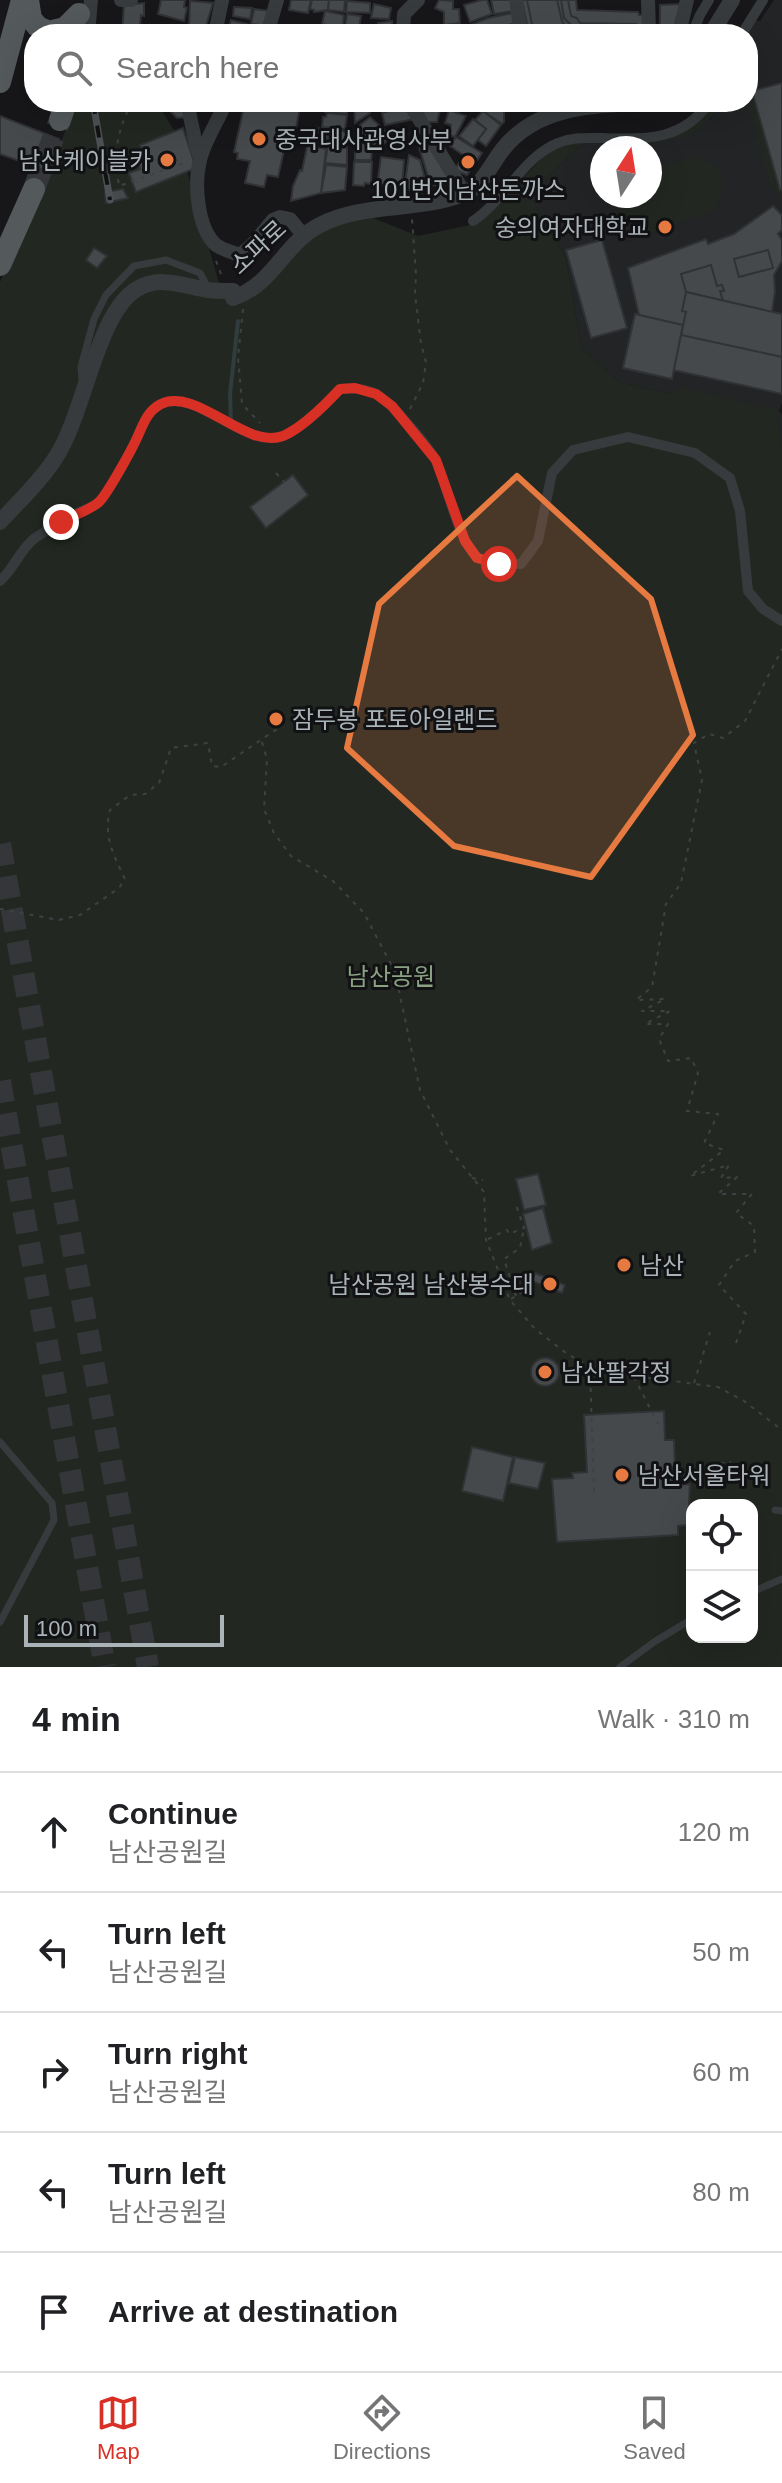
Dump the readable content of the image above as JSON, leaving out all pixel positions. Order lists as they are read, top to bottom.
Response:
{
  "streets": {
    "street": ["소파로"]
  },
  "parks": ["남산공원"],
  "places": [
    "중국대사관영사부",
    "남산케이블카",
    "101번지남산돈까스",
    "숭의여자대학교",
    "잠두봉 포토아일랜드",
    "남산",
    "남산공원 남산봉수대",
    "남산팔각정",
    "남산서울타워"
  ],
  "scale_bar": "100 m",
  "north": "top",
  "page": {
    "search": "Search here",
    "scale": "100 m",
    "heading": ["4 min", "Walk · 310 m"],
    "list": [
      ["Continue", "남산공원길", "120 m"],
      ["Turn left", "남산공원길", "50 m"],
      ["Turn right", "남산공원길", "60 m"],
      ["Turn left", "남산공원길", "80 m"],
      "Arrive at destination"
    ],
    "nav": ["Map", "Directions", "Saved"]
  }
}
